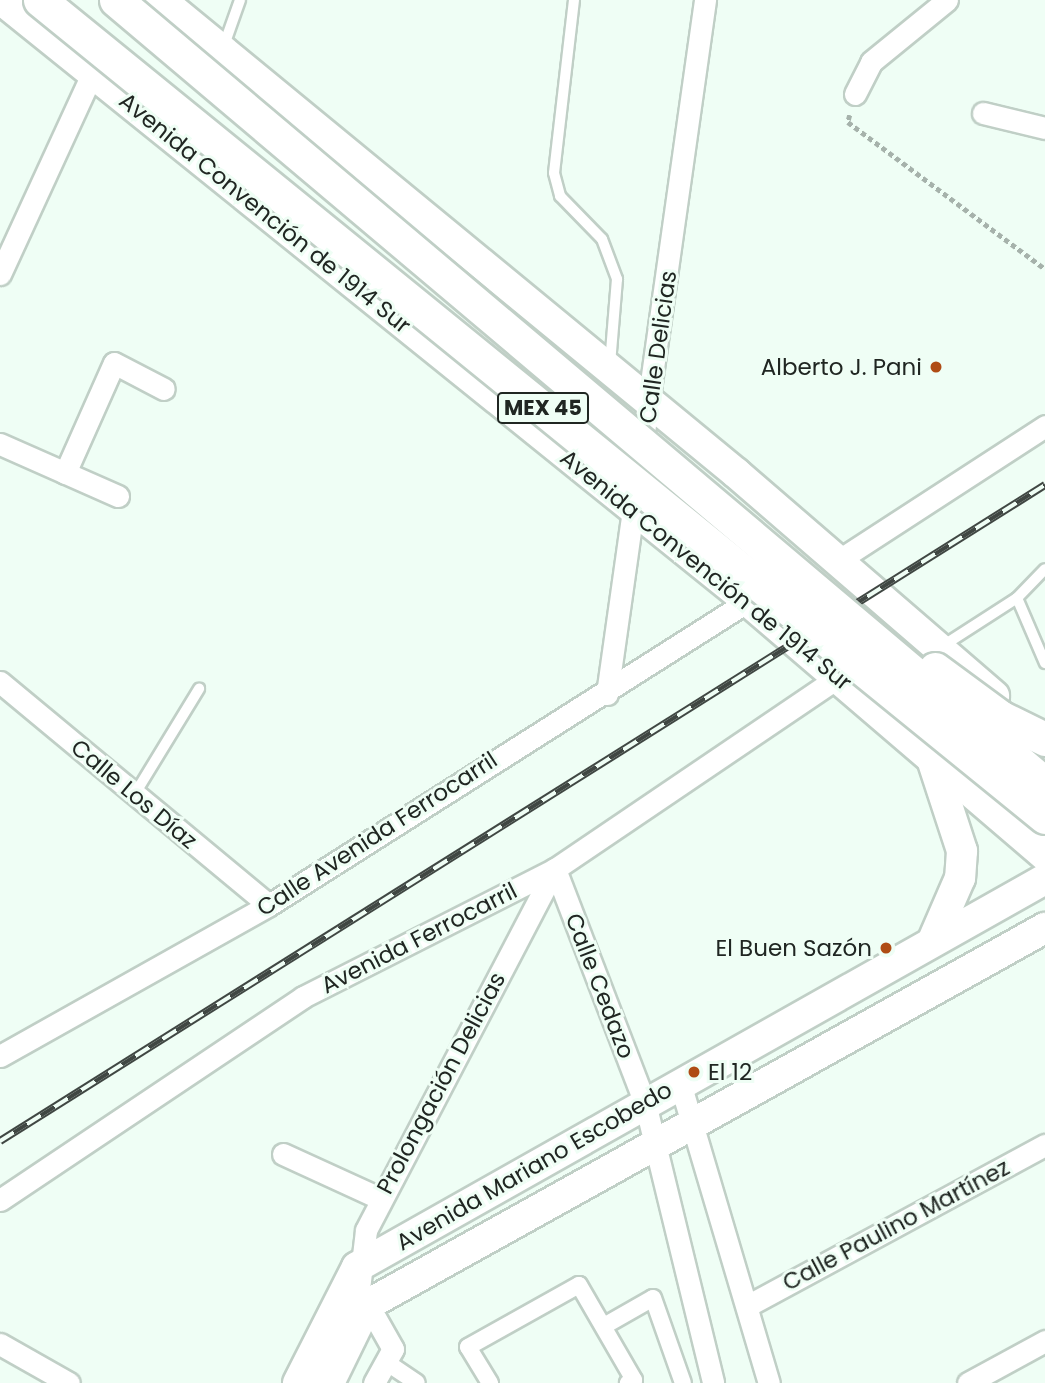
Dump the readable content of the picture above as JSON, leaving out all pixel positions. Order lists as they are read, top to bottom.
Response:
{
  "streets": {
    "main road": ["Avenida Convención de 1914 Sur", "MEX 45", "Avenida Mariano Escobedo"],
    "street": [
      "Calle Delicias",
      "Calle Los Díaz",
      "Calle Avenida Ferrocarril",
      "Avenida Ferrocarril",
      "Calle Cedazo",
      "Prolongación Delicias",
      "Calle Paulino Martínez"
    ]
  },
  "crossings": [
    ["Avenida Convención de 1914 Sur", "Calle Delicias"],
    ["Avenida Convención de 1914 Sur", "Calle Avenida Ferrocarril"],
    ["Avenida Convención de 1914 Sur", "Avenida Ferrocarril"],
    ["Calle Delicias", "Calle Avenida Ferrocarril"],
    ["Calle Los Díaz", "Calle Avenida Ferrocarril"],
    ["Avenida Ferrocarril", "Calle Cedazo"],
    ["Avenida Ferrocarril", "Prolongación Delicias"],
    ["Calle Cedazo", "Prolongación Delicias"],
    ["Calle Cedazo", "Avenida Mariano Escobedo"],
    ["Prolongación Delicias", "Avenida Mariano Escobedo"]
  ],
  "places": ["Alberto J. Pani", "El Buen Sazón", "El 12"]
}
